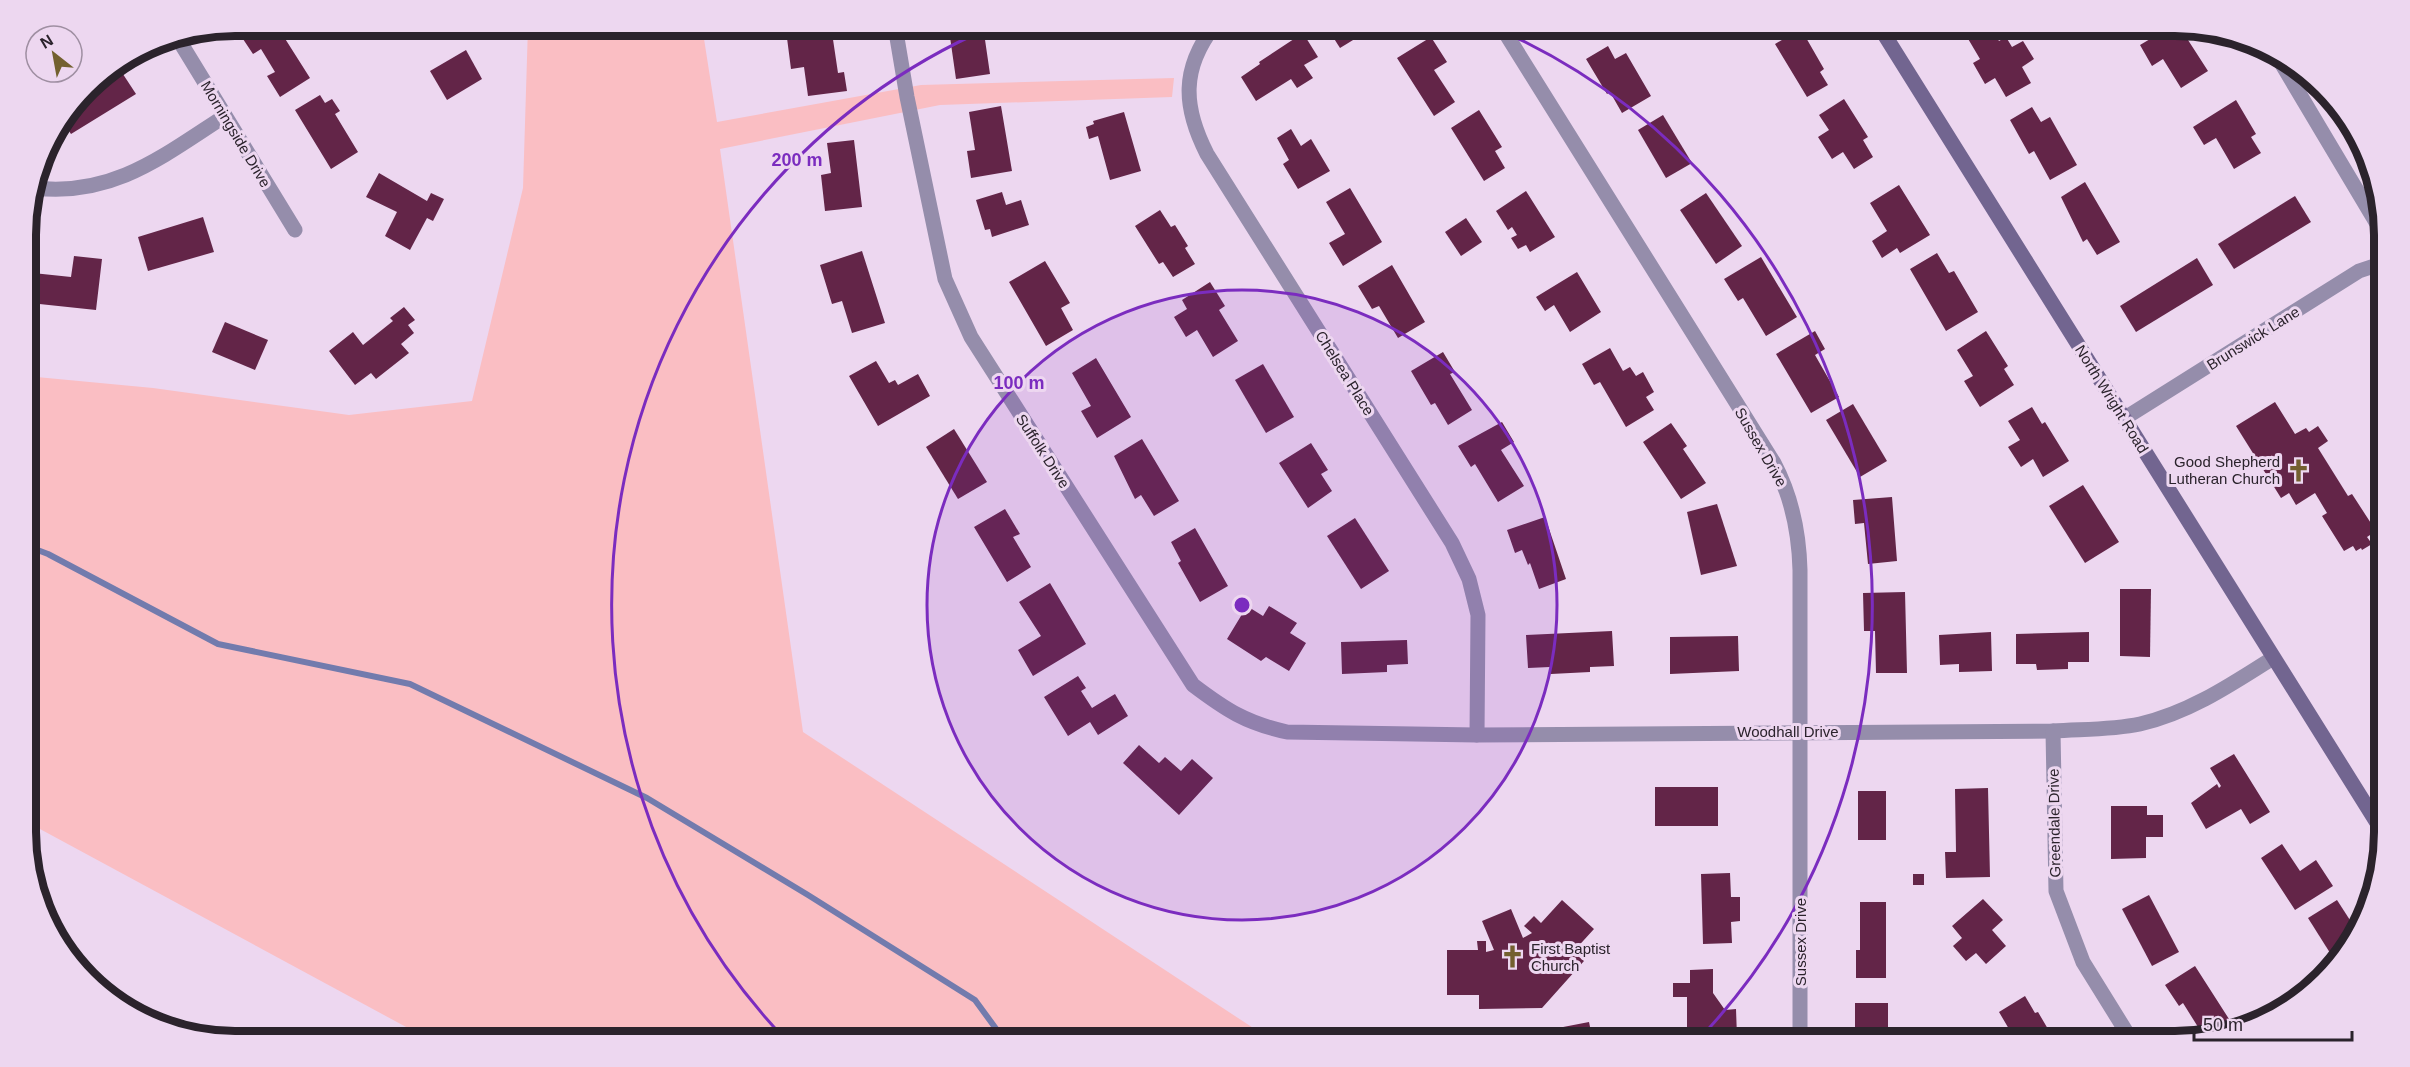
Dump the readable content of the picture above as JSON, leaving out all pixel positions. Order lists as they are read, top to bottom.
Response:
{
  "streets": {
    "main road": ["North Wright Road"],
    "street": [
      "Morningside Drive",
      "Brunswick Lane",
      "Chelsea Place",
      "Sussex Drive",
      "Suffolk Drive",
      "Woodhall Drive",
      "Greendale Drive"
    ]
  },
  "crossings": [
    ["Brunswick Lane", "North Wright Road"],
    ["Chelsea Place", "Woodhall Drive"],
    ["North Wright Road", "Woodhall Drive"],
    ["Sussex Drive", "Woodhall Drive"],
    ["Suffolk Drive", "Woodhall Drive"],
    ["Woodhall Drive", "Greendale Drive"]
  ],
  "places": {
    "church": ["Good Shepherd Lutheran Church", "First Baptist Church"]
  },
  "scale_bar": "50 m",
  "north": "top left",
  "rings": ["200 m", "100 m"]
}
